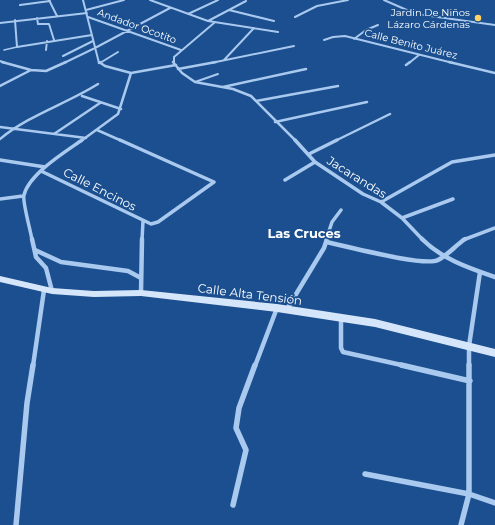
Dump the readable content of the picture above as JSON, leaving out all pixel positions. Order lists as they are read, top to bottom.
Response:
{
  "streets": {
    "main road": ["Calle Alta Tensión"],
    "street": [
      "Andador Ocotito",
      "Calle Benito Juárez",
      "Jacarandas",
      "Calle Encinos"
    ]
  },
  "districts": ["Las Cruces"],
  "places": ["Jardin De Niños Lázaro Cárdenas"]
}
